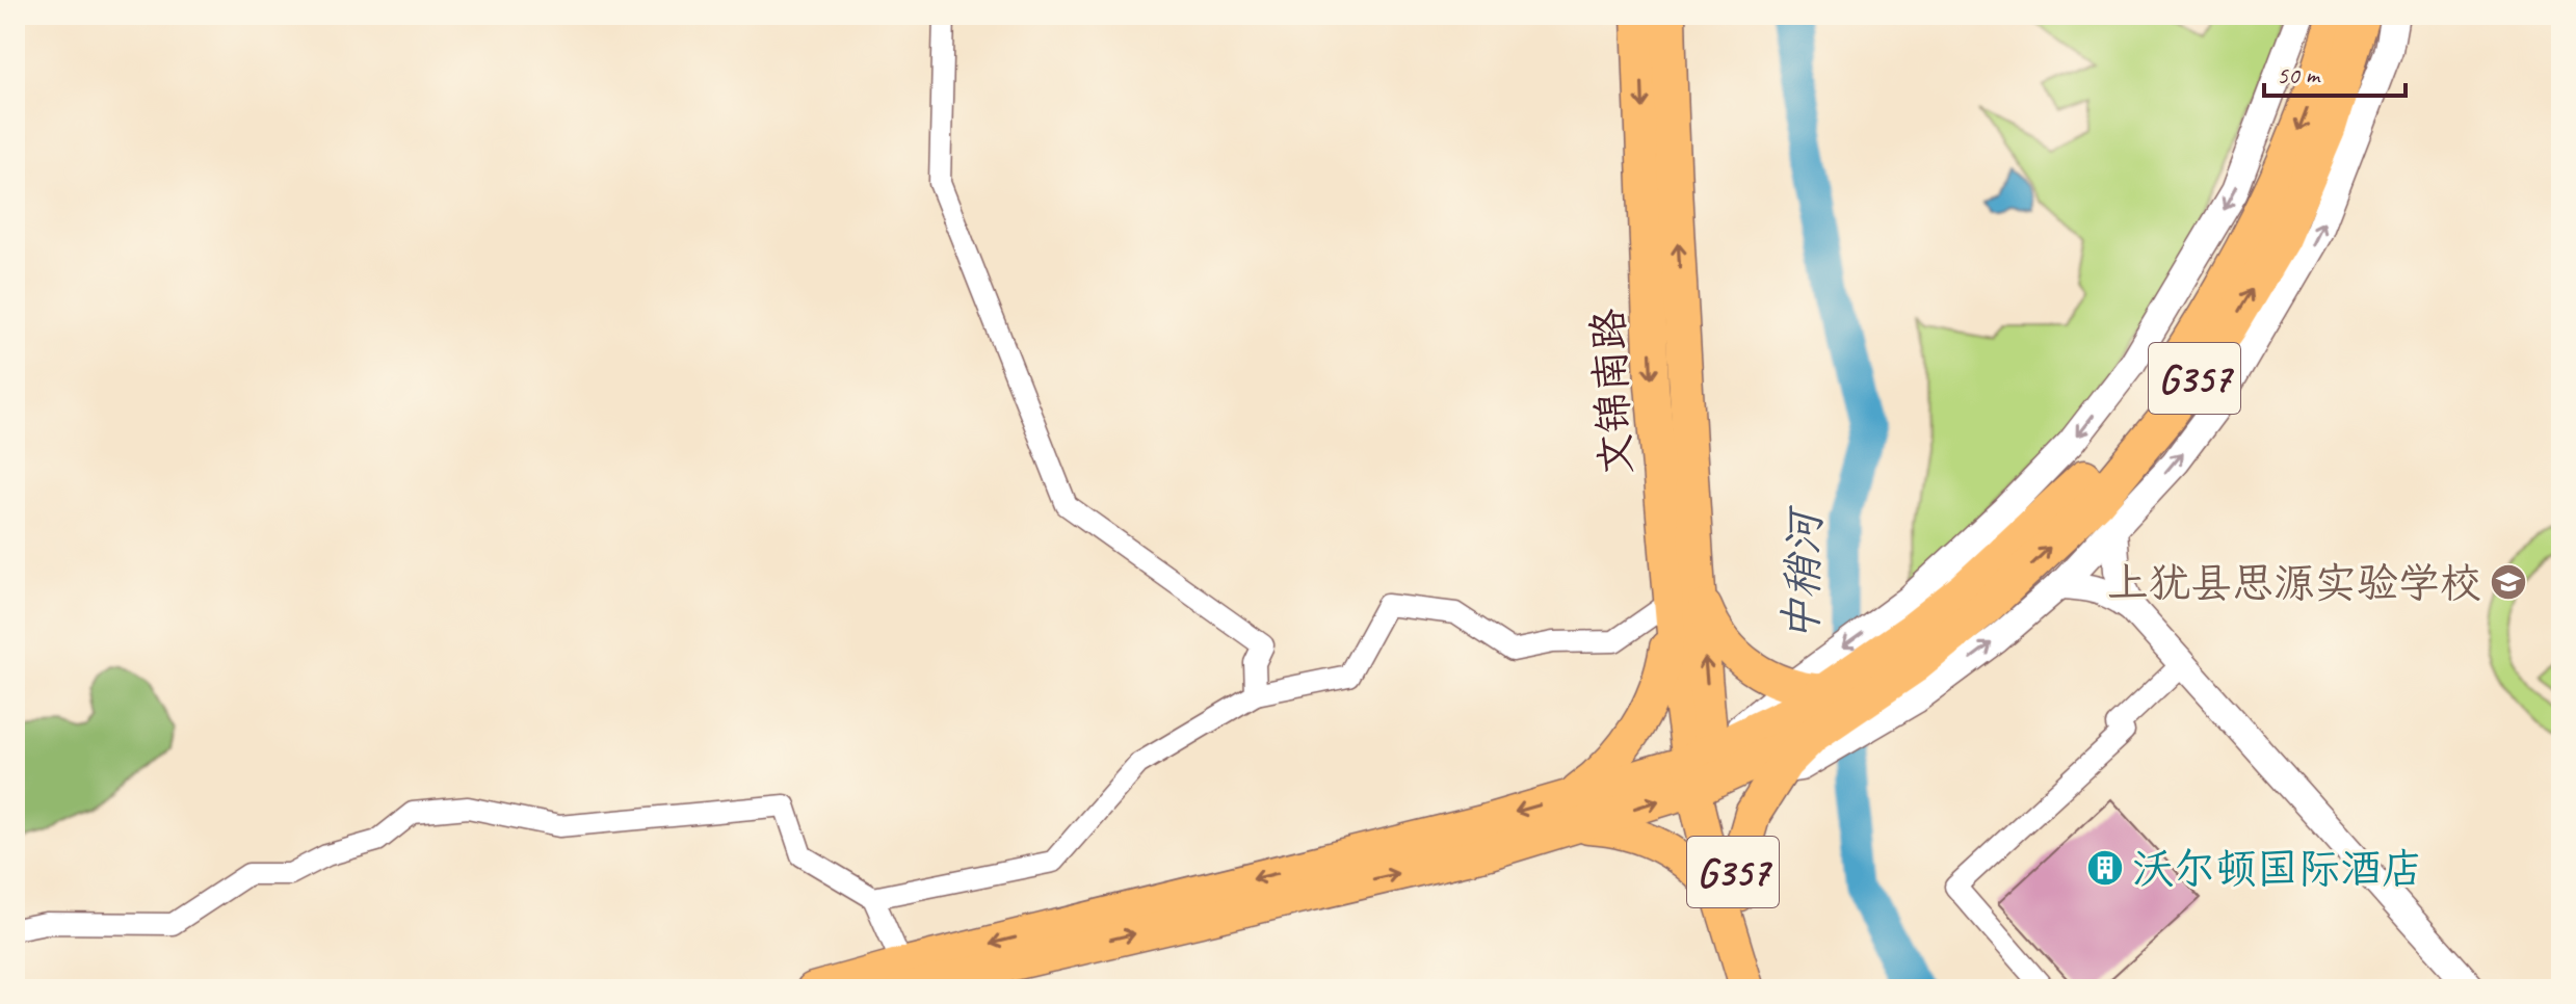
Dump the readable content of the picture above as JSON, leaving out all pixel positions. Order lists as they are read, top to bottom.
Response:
{
  "streets": {
    "highway": ["G357"],
    "main road": ["文锦南路"]
  },
  "crossings": [
    ["G357", "文锦南路"]
  ],
  "water": ["中稍河"],
  "places": {
    "school or university": ["上犹县思源实验学校"],
    "building": ["沃尔顿国际酒店"]
  },
  "scale_bar": "50 m"
}
